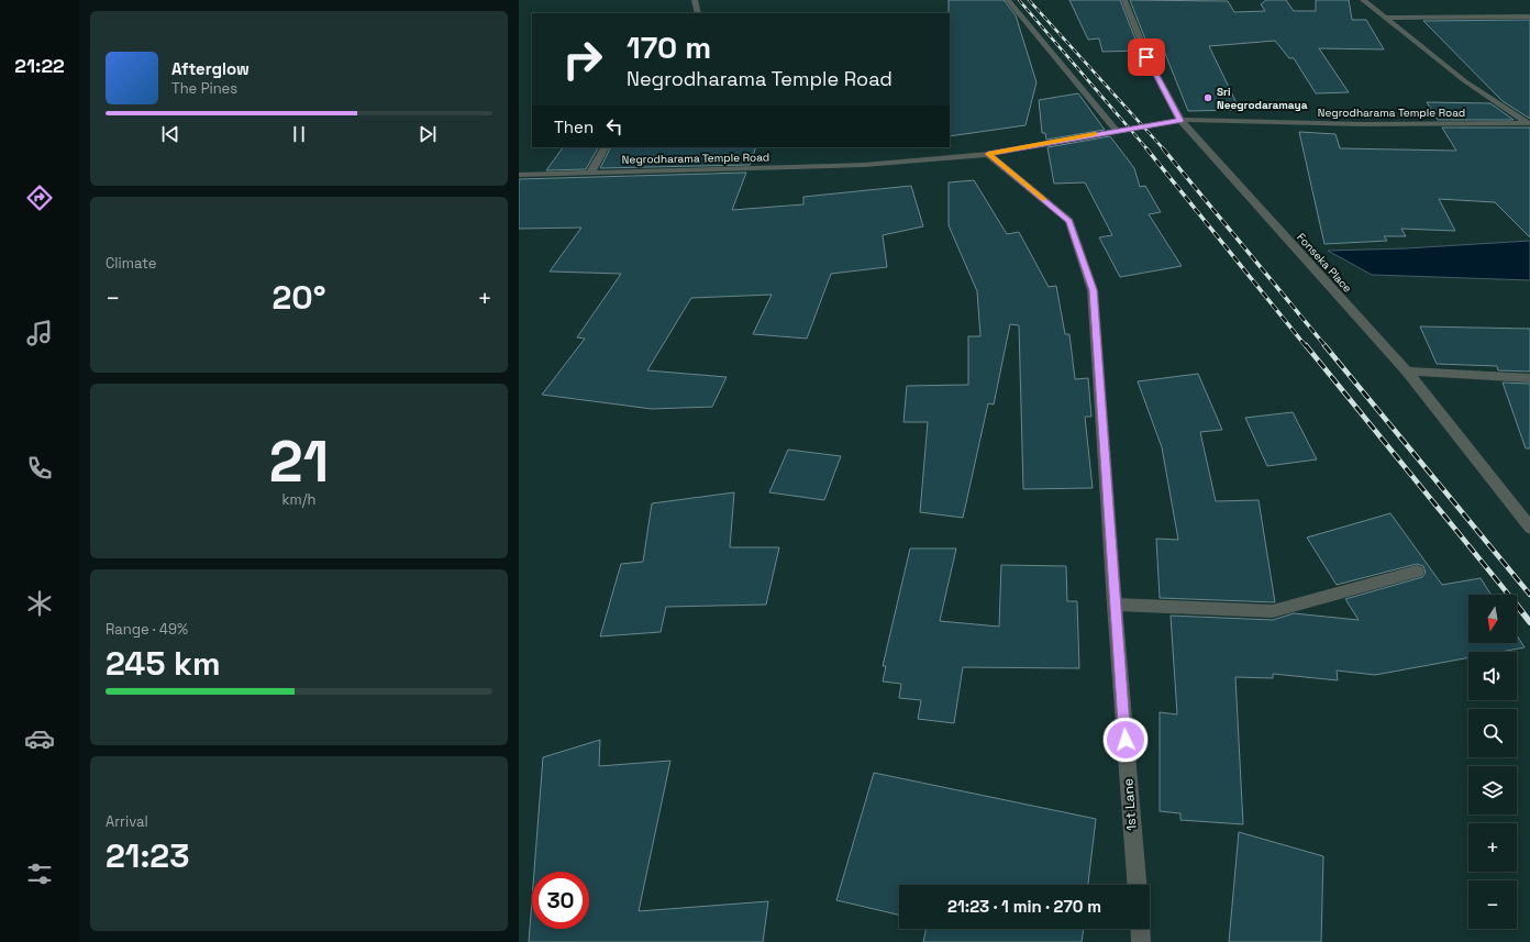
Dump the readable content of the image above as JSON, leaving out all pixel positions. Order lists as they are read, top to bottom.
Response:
{
  "streets": {
    "street": ["Negrodharama Temple Road", "Fonseka Place", "1st Lane"]
  },
  "crossings": [
    ["Negrodharama Temple Road", "Fonseka Place"],
    ["Negrodharama Temple Road", "1st Lane"]
  ],
  "places": ["Sri Neegrodaramaya"],
  "north": "bottom",
  "page": {
    "tabs": "21:22",
    "turn": ["170 m", "Negrodharama Temple Road"],
    "song": ["Afterglow", "The Pines"],
    "then": "Then",
    "tile": [
      "Climate",
      ["21", "km/h"],
      ["Range · 49%", "245 km"],
      ["Arrival", "21:23"]
    ],
    "heat": ["−", "20°", "+"],
    "map_buttons": ["+", "−"],
    "limit": "30",
    "trip": "21:23 · 1 min · 270 m"
  }
}
